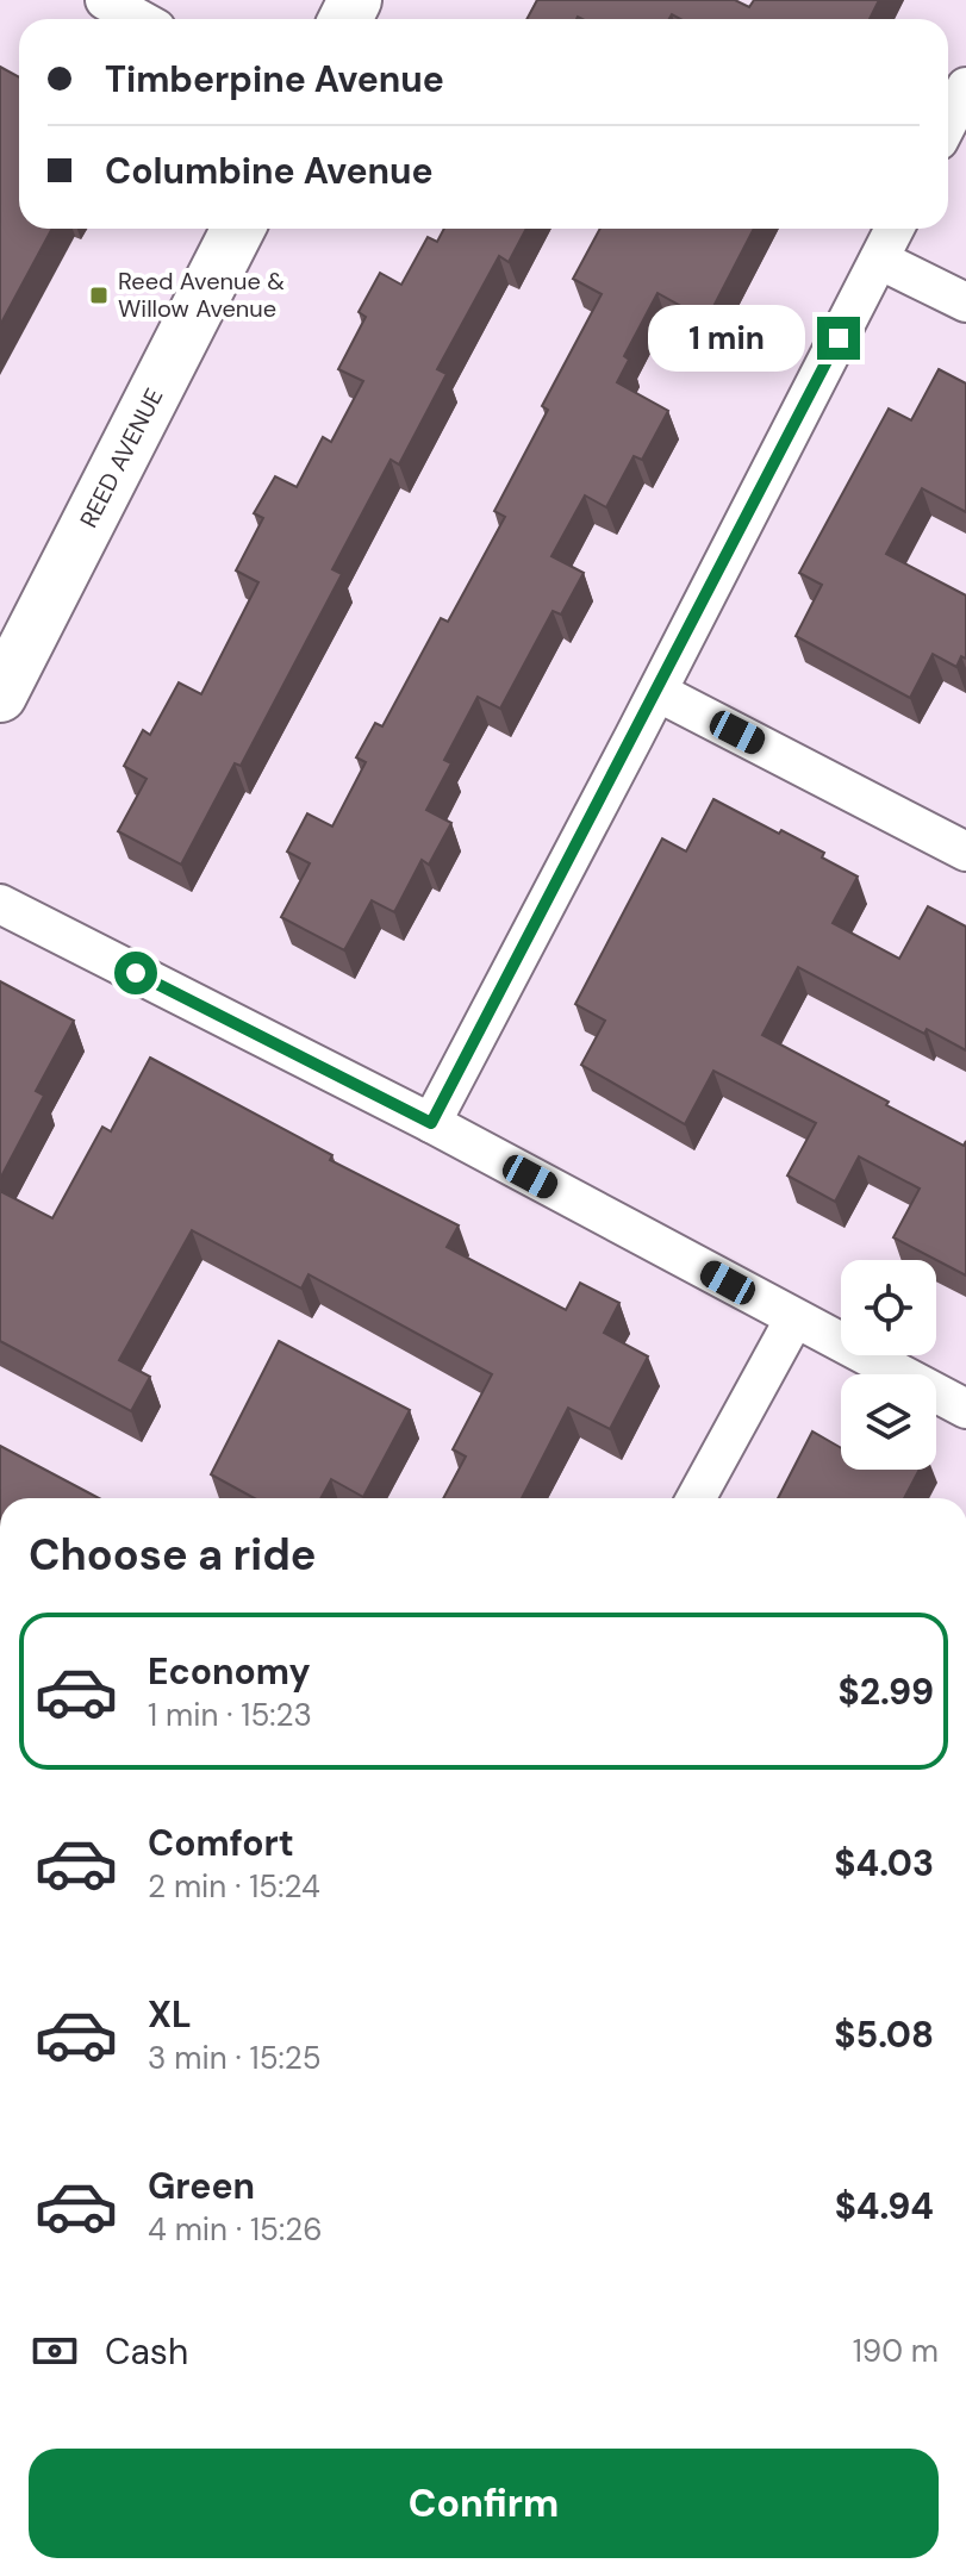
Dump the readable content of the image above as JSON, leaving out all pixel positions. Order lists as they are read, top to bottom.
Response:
{
  "streets": {
    "main road": ["REED AVENUE"]
  },
  "places": {
    "transit": ["Reed Avenue & Willow Avenue"]
  },
  "page": {
    "banner": ["Timberpine Avenue", "Columbine Avenue"],
    "bubble": "1 min",
    "heading": "Choose a ride",
    "list": [
      {
        "name": "Economy",
        "note": "1 min · 15:23",
        "value": "$2.99"
      },
      {
        "name": "Comfort",
        "note": "2 min · 15:24",
        "value": "$4.03"
      },
      {
        "name": "XL",
        "note": "3 min · 15:25",
        "value": "$5.08"
      },
      {
        "name": "Green",
        "note": "4 min · 15:26",
        "value": "$4.94"
      }
    ],
    "pay": ["Cash", "190 m"],
    "buttons": "Confirm"
  }
}
